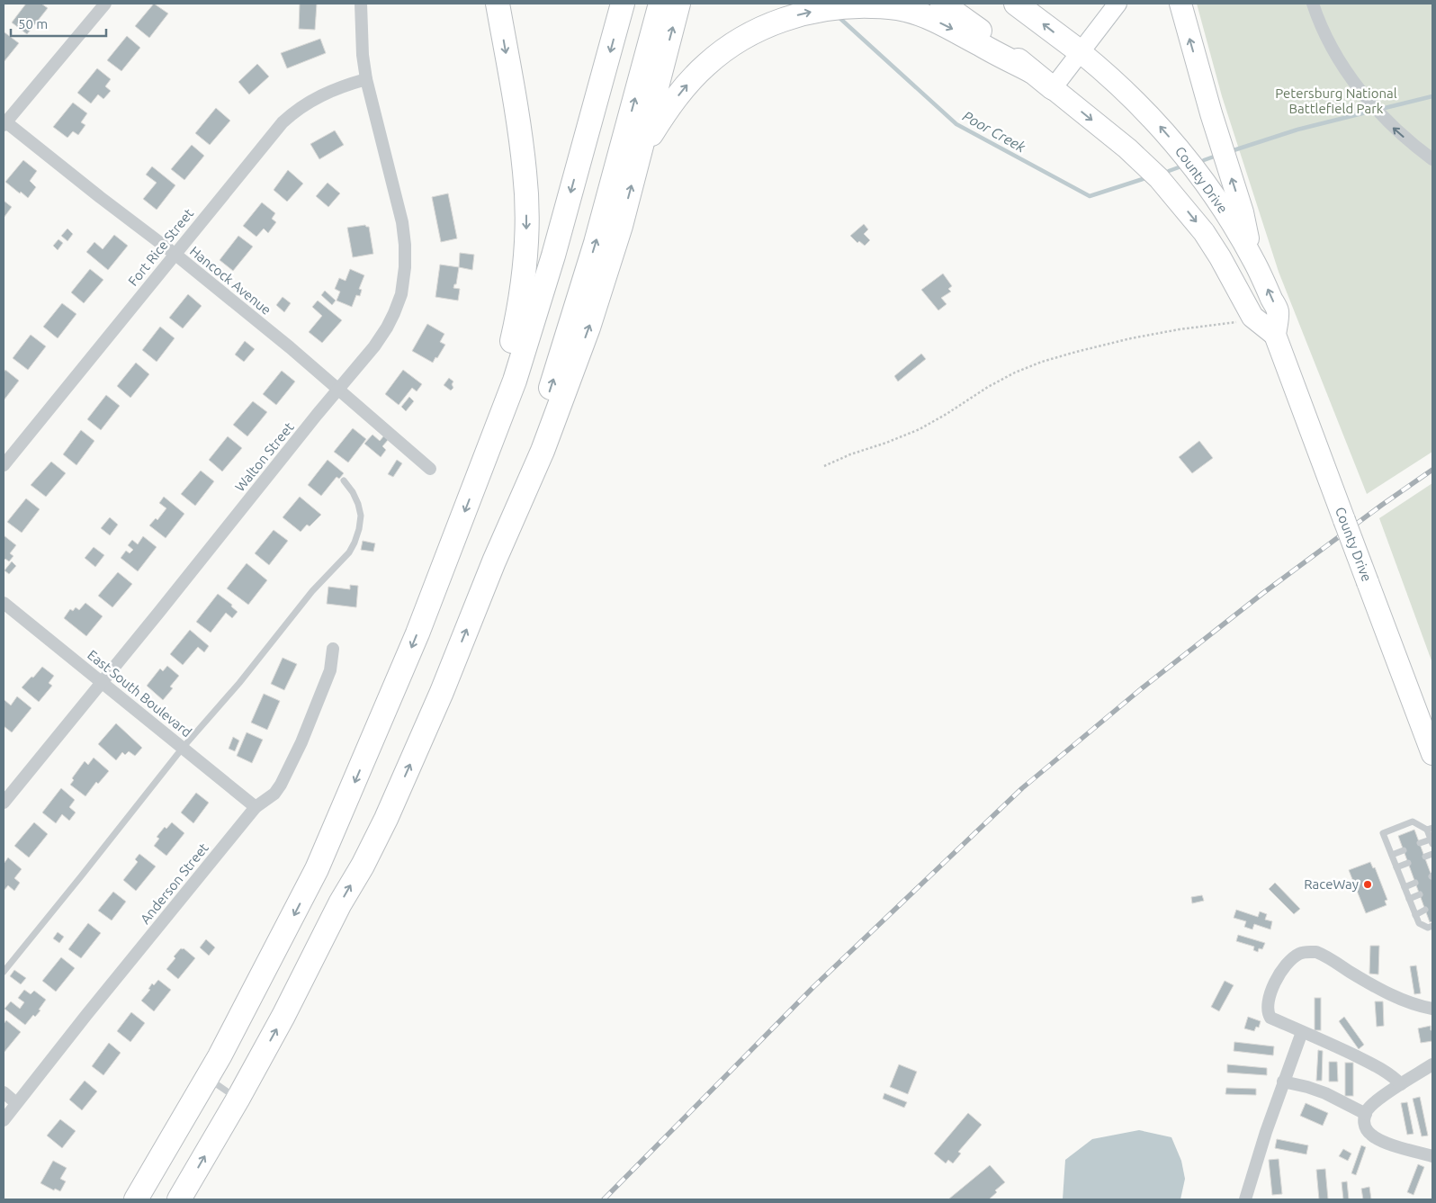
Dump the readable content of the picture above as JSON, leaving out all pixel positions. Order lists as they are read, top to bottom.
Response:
{
  "streets": {
    "highway": ["County Drive"],
    "street": [
      "Fort Rice Street",
      "Hancock Avenue",
      "Walton Street",
      "East South Boulevard",
      "Anderson Street"
    ]
  },
  "crossings": [
    ["Fort Rice Street", "Hancock Avenue"],
    ["Fort Rice Street", "Walton Street"],
    ["Hancock Avenue", "Walton Street"],
    ["Walton Street", "East South Boulevard"],
    ["East South Boulevard", "Anderson Street"]
  ],
  "water": ["Poor Creek"],
  "parks": ["Petersburg National Battlefield Park"],
  "places": ["RaceWay"],
  "scale_bar": "50 m"
}
